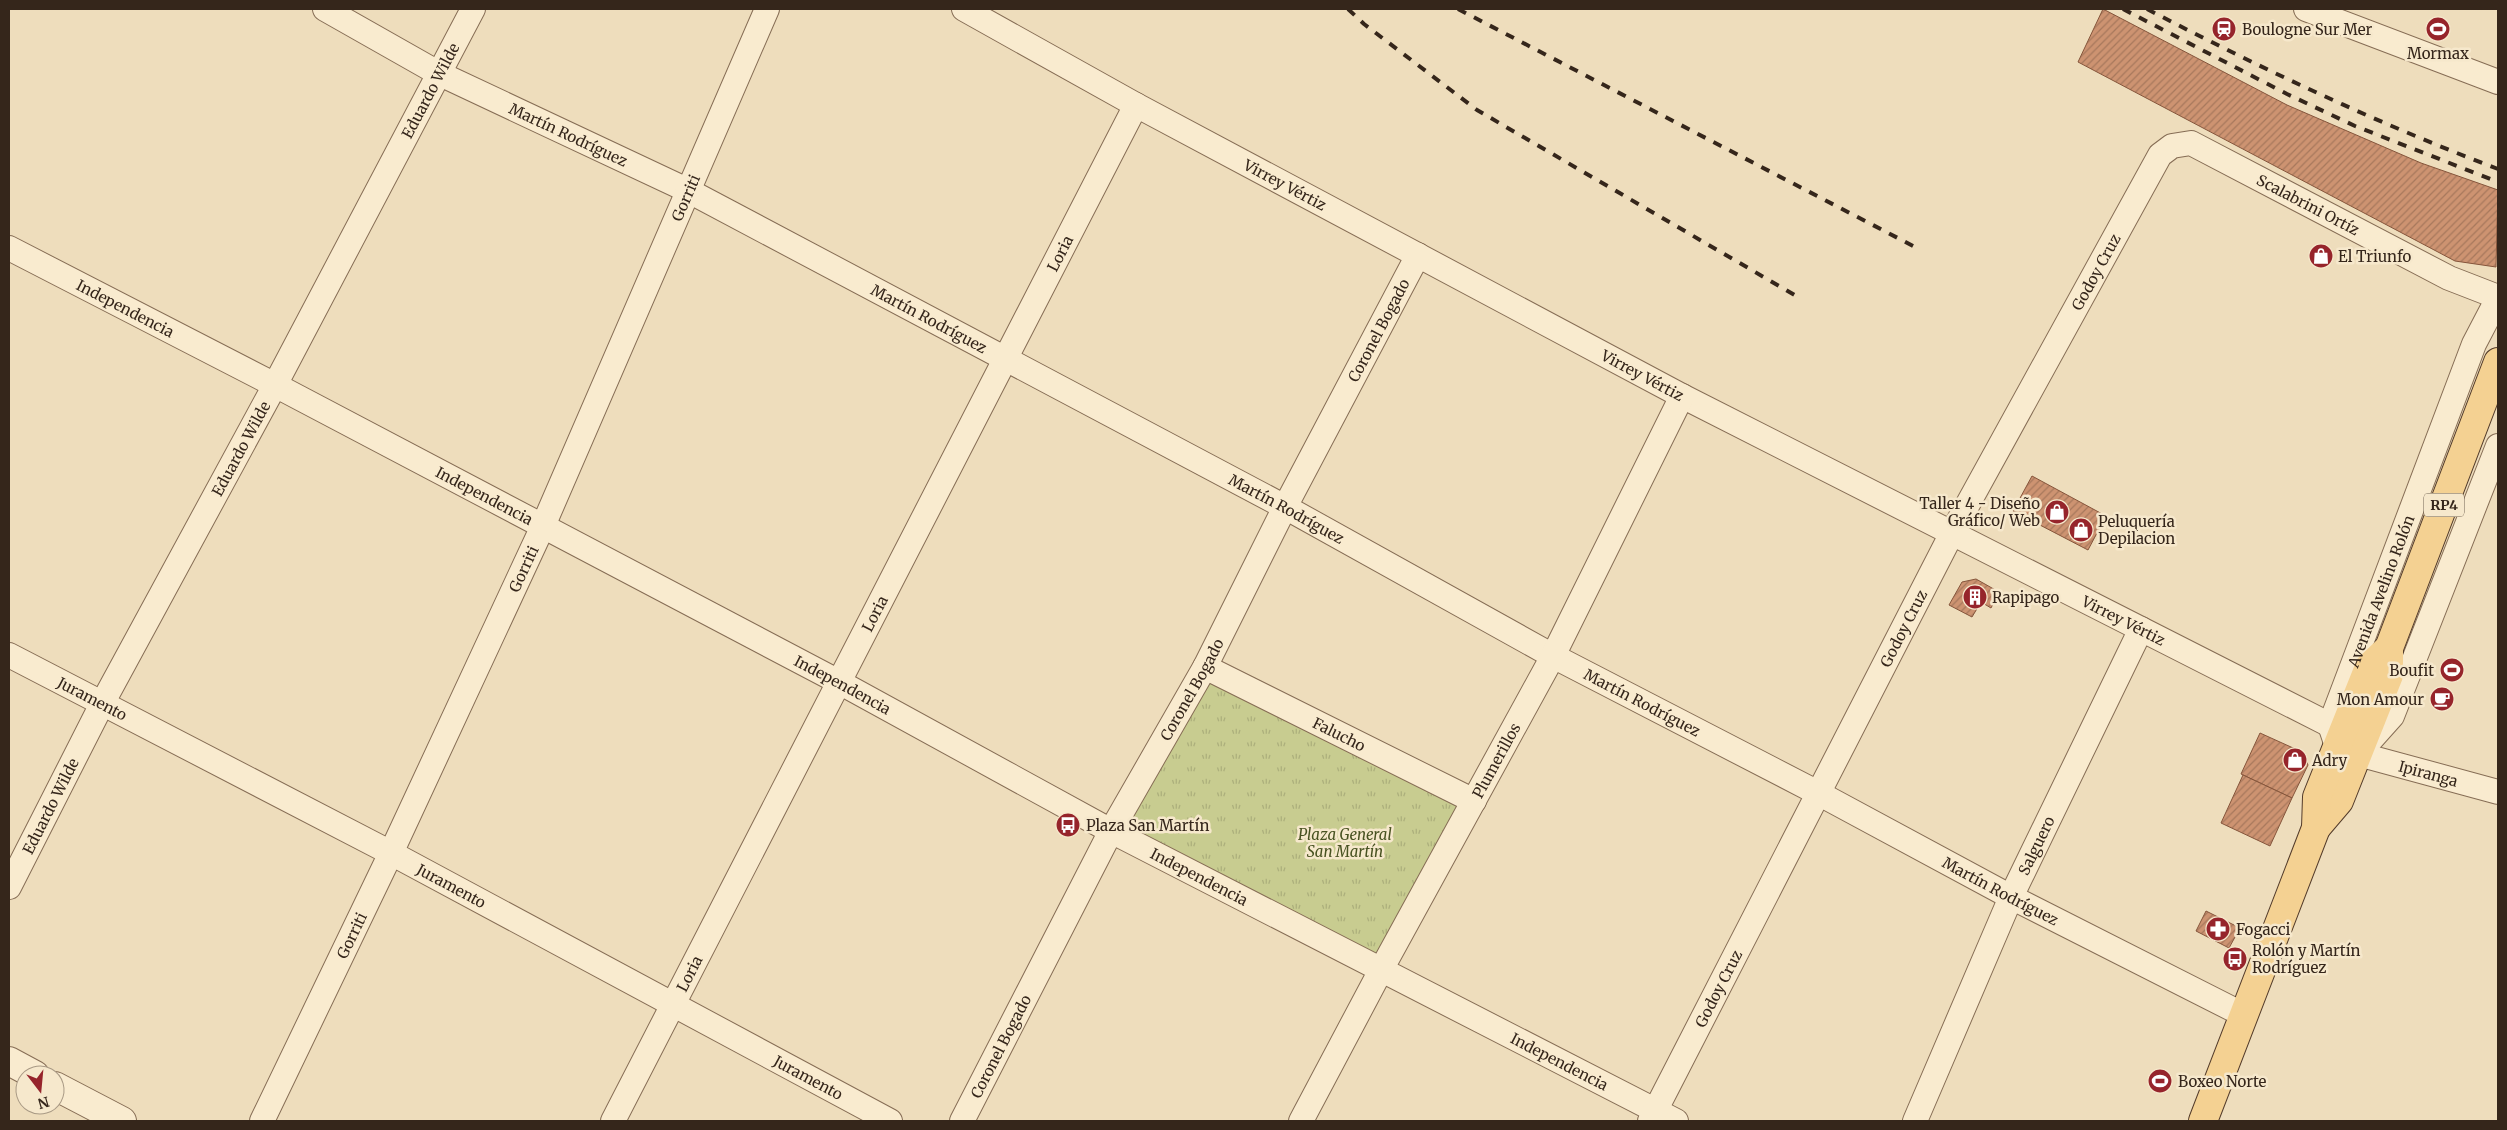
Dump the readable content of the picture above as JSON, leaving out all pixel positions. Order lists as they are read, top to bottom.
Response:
{
  "streets": {
    "main road": ["RP4", "Avenida Avelino Rolón"],
    "street": [
      "Eduardo Wilde",
      "Martín Rodríguez",
      "Virrey Vértiz",
      "Gorriti",
      "Scalabrini Ortíz",
      "Loria",
      "Godoy Cruz",
      "Independencia",
      "Coronel Bogado",
      "Juramento",
      "Falucho",
      "Plumerillos",
      "Ipiranga",
      "Salguero"
    ]
  },
  "crossings": [
    ["Eduardo Wilde", "Martín Rodríguez"],
    ["Eduardo Wilde", "Independencia"],
    ["Eduardo Wilde", "Juramento"],
    ["Martín Rodríguez", "Gorriti"],
    ["Martín Rodríguez", "Loria"],
    ["Martín Rodríguez", "Godoy Cruz"],
    ["Martín Rodríguez", "Coronel Bogado"],
    ["Martín Rodríguez", "Avenida Avelino Rolón"],
    ["Martín Rodríguez", "Plumerillos"],
    ["Martín Rodríguez", "Salguero"],
    ["Virrey Vértiz", "Loria"],
    ["Virrey Vértiz", "Godoy Cruz"],
    ["Virrey Vértiz", "Coronel Bogado"],
    ["Virrey Vértiz", "Avenida Avelino Rolón"],
    ["Virrey Vértiz", "Plumerillos"],
    ["Virrey Vértiz", "Ipiranga"],
    ["Virrey Vértiz", "Salguero"],
    ["Gorriti", "Independencia"],
    ["Gorriti", "Juramento"],
    ["Scalabrini Ortíz", "Godoy Cruz"],
    ["Scalabrini Ortíz", "Avenida Avelino Rolón"],
    ["Loria", "Independencia"],
    ["Loria", "Juramento"],
    ["Godoy Cruz", "Independencia"],
    ["Independencia", "Coronel Bogado"],
    ["Independencia", "Plumerillos"],
    ["Coronel Bogado", "Falucho"],
    ["Avenida Avelino Rolón", "Ipiranga"],
    ["Falucho", "Plumerillos"]
  ],
  "parks": ["Plaza General San Martín"],
  "places": {
    "station": ["Boulogne Sur Mer"],
    "sports": ["Mormax", "Boufit", "Boxeo Norte"],
    "shop": [
      "El Triunfo",
      "Taller 4 - Diseño Gráfico/ Web",
      "Peluquería Depilacion",
      "Adry"
    ],
    "building": ["Rapipago"],
    "cafe": ["Mon Amour"],
    "bus stop": ["Plaza San Martín", "Rolón y Martín Rodríguez"],
    "pharmacy": ["Fogacci"]
  },
  "north": "bottom"
}
